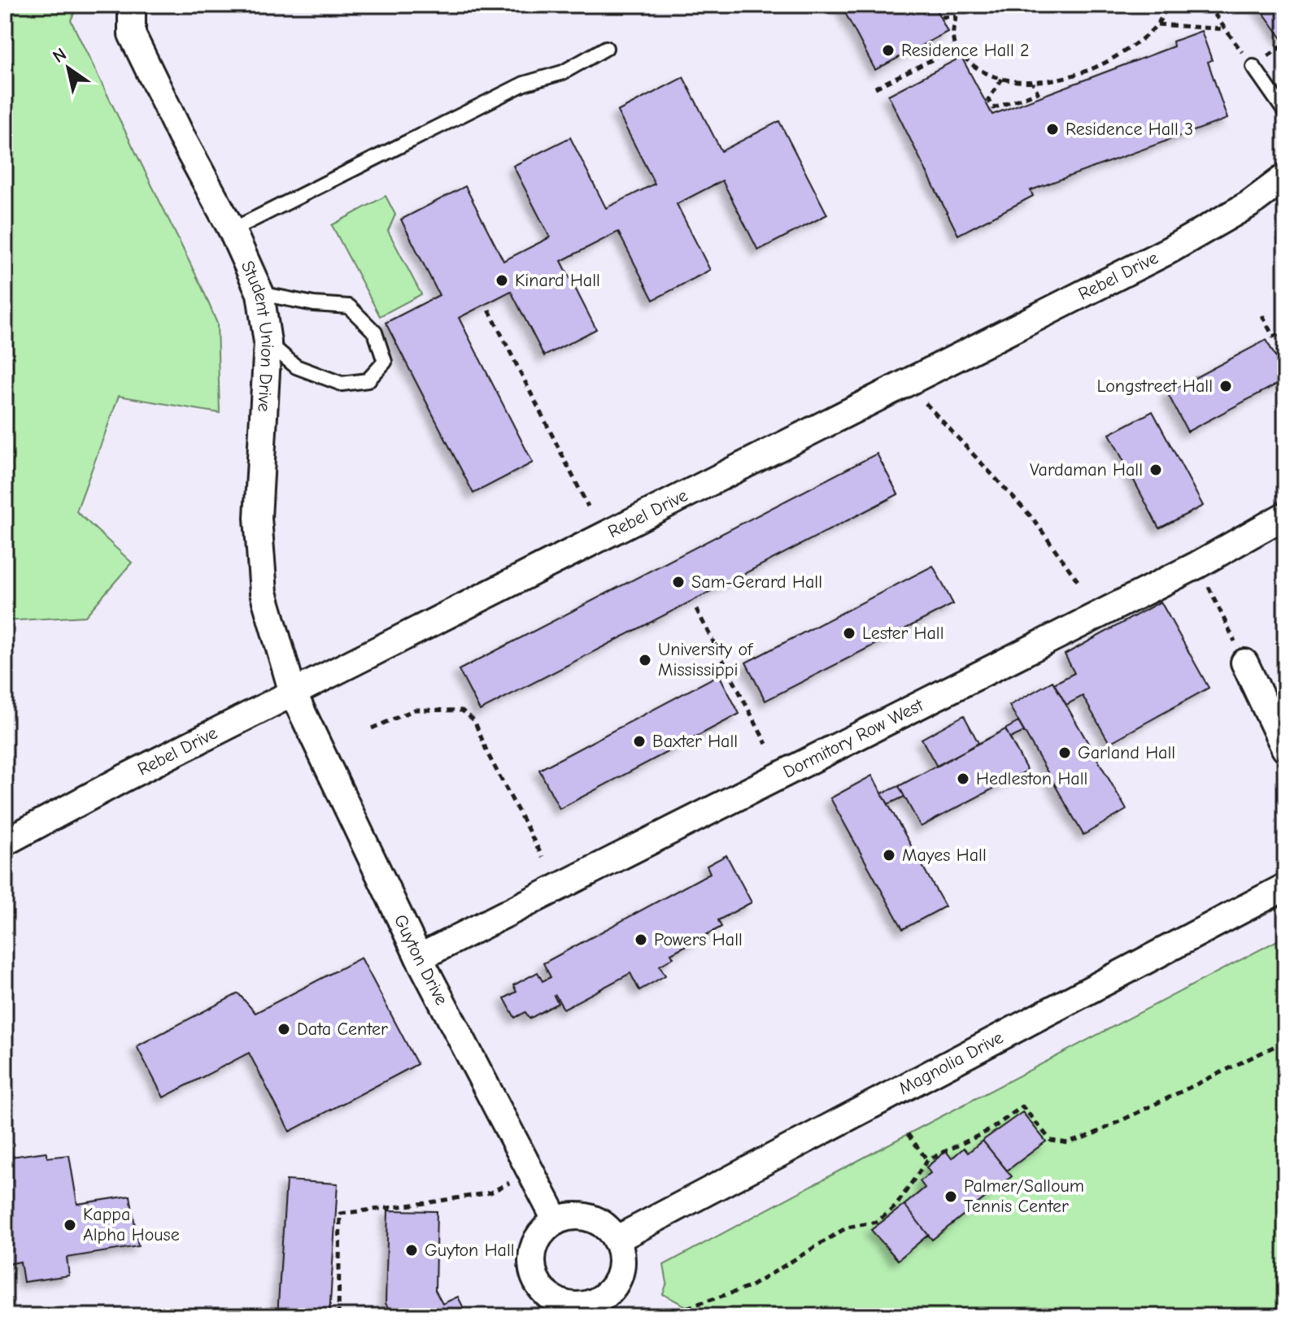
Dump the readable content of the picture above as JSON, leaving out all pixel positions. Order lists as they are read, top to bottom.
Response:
{
  "streets": {
    "street": [
      "Rebel Drive",
      "Student Union Drive",
      "Dormitory Row West",
      "Guyton Drive",
      "Magnolia Drive"
    ]
  },
  "crossings": [
    ["Rebel Drive", "Student Union Drive"],
    ["Rebel Drive", "Guyton Drive"],
    ["Student Union Drive", "Guyton Drive"],
    ["Dormitory Row West", "Guyton Drive"],
    ["Guyton Drive", "Magnolia Drive"]
  ],
  "places": [
    "Residence Hall 2",
    "Residence Hall 3",
    "Kinard Hall",
    "Longstreet Hall",
    "Vardaman Hall",
    "Sam-Gerard Hall",
    "Lester Hall",
    "University of Mississippi",
    "Baxter Hall",
    "Garland Hall",
    "Hedleston Hall",
    "Mayes Hall",
    "Powers Hall",
    "Data Center",
    "Palmer/Salloum Tennis Center",
    "Kappa Alpha House",
    "Guyton Hall"
  ],
  "north": "top left"
}
